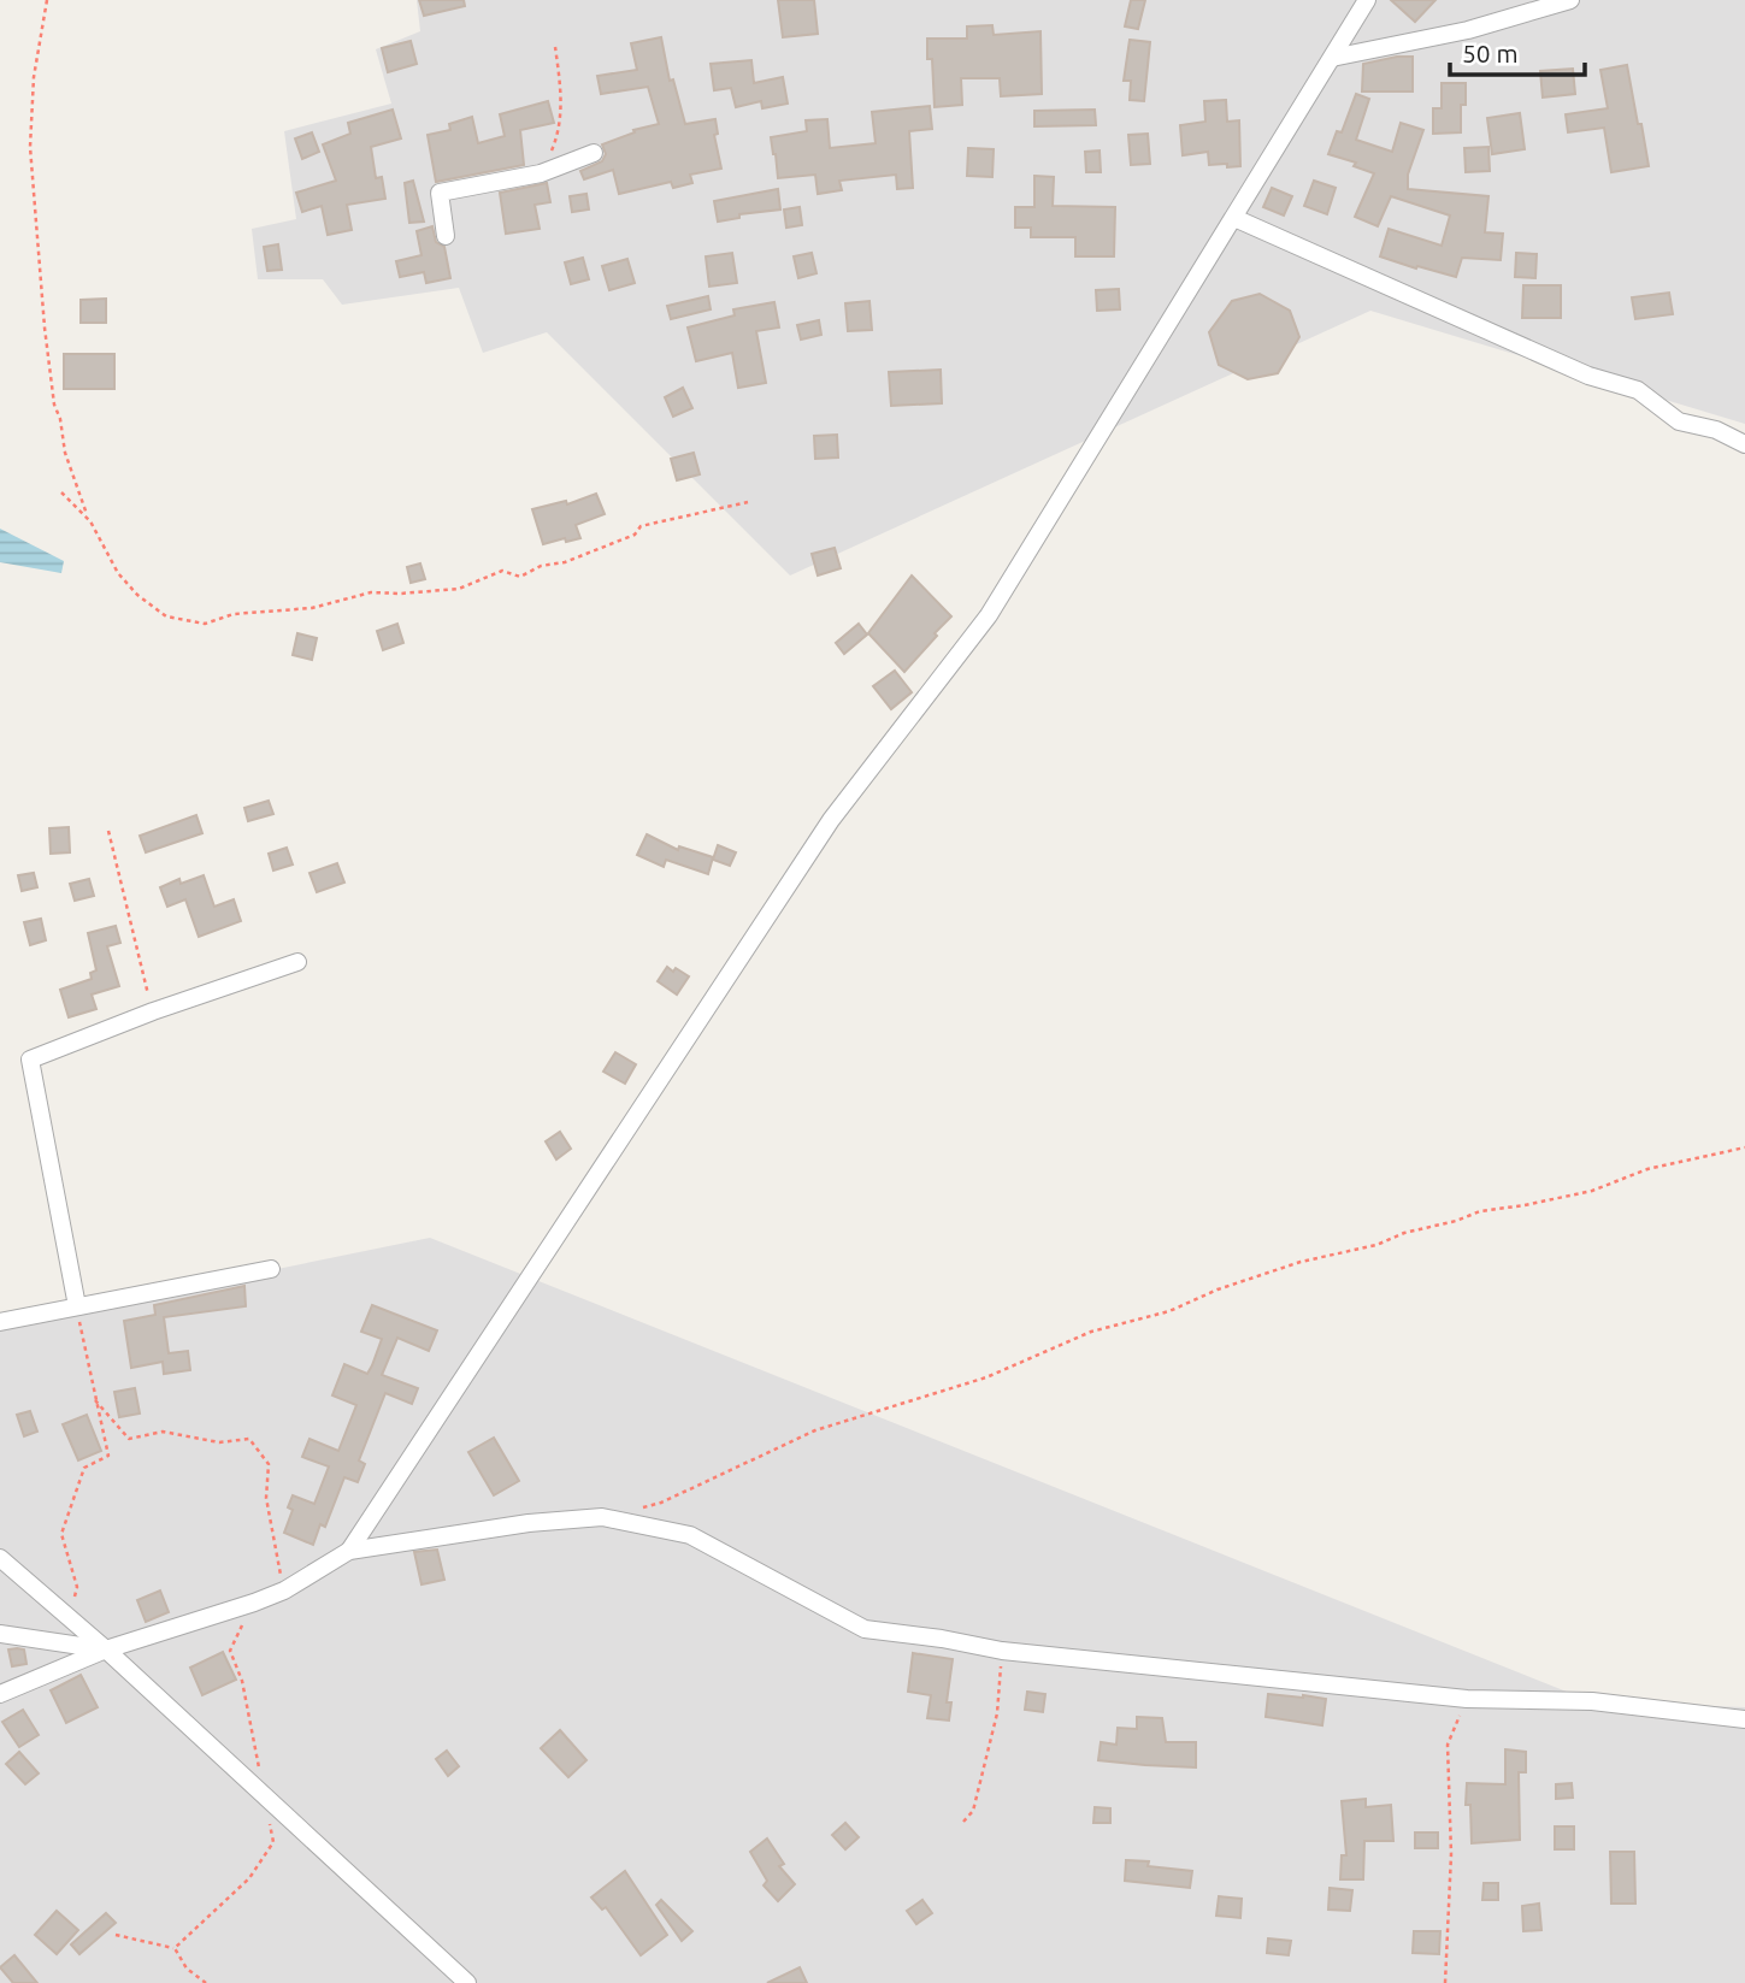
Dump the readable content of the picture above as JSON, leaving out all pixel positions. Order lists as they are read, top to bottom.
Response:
{
  "scale_bar": "50 m"
}
